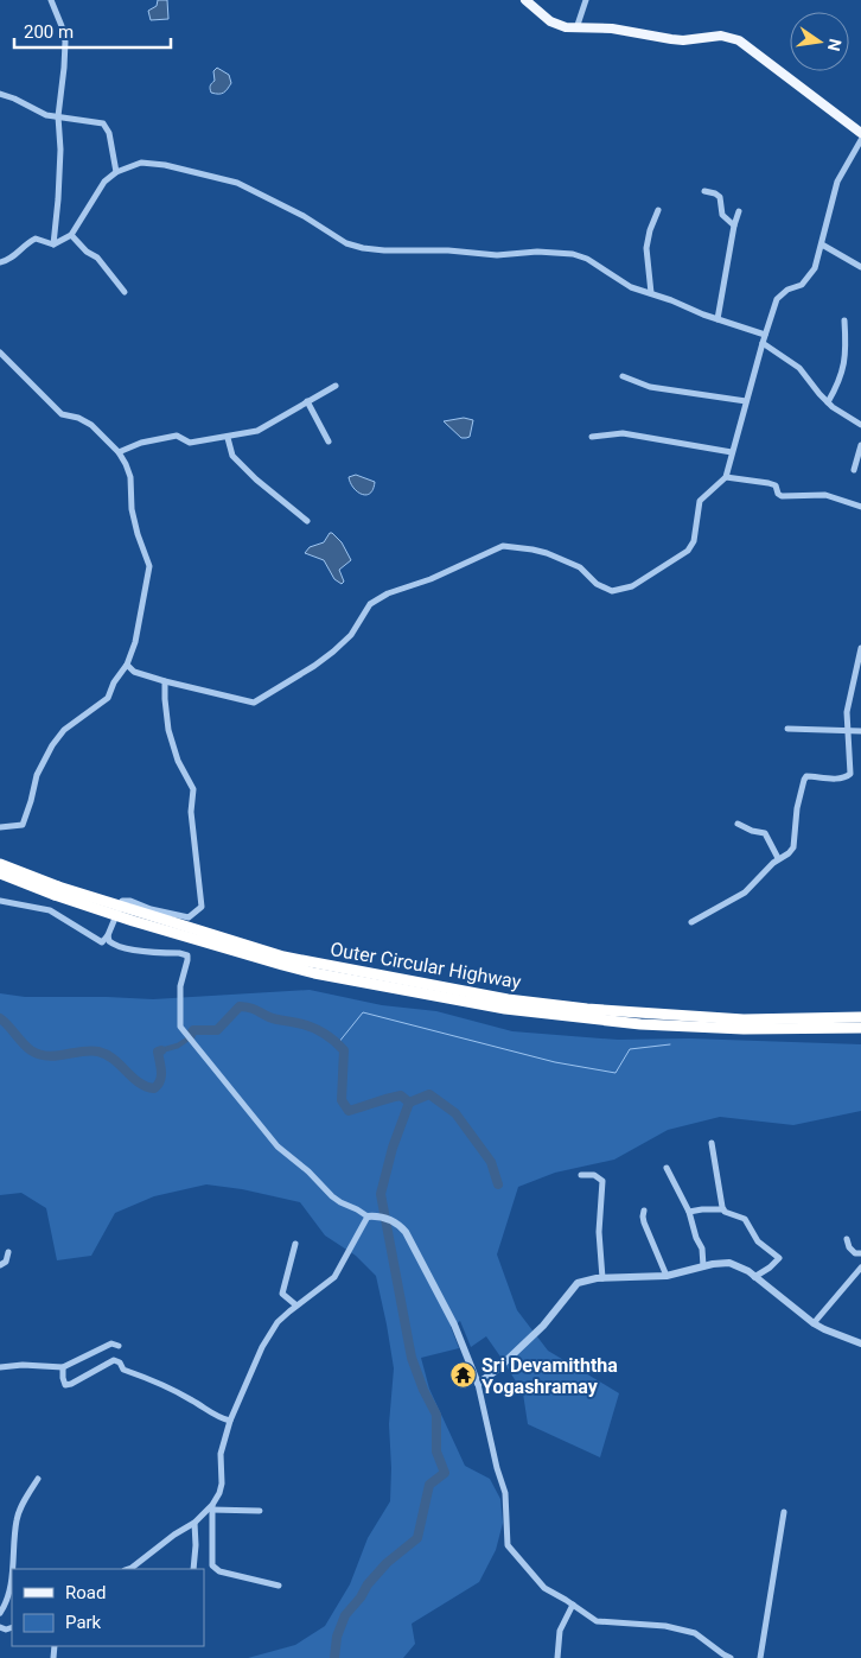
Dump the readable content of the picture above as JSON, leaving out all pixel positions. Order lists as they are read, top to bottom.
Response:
{
  "streets": {
    "highway": ["Outer Circular Highway"]
  },
  "places": {
    "temple": ["Sri Devamiththa Yogashramay"]
  },
  "legend": ["Road", "Park"],
  "scale_bar": "200 m",
  "north": "right"
}
